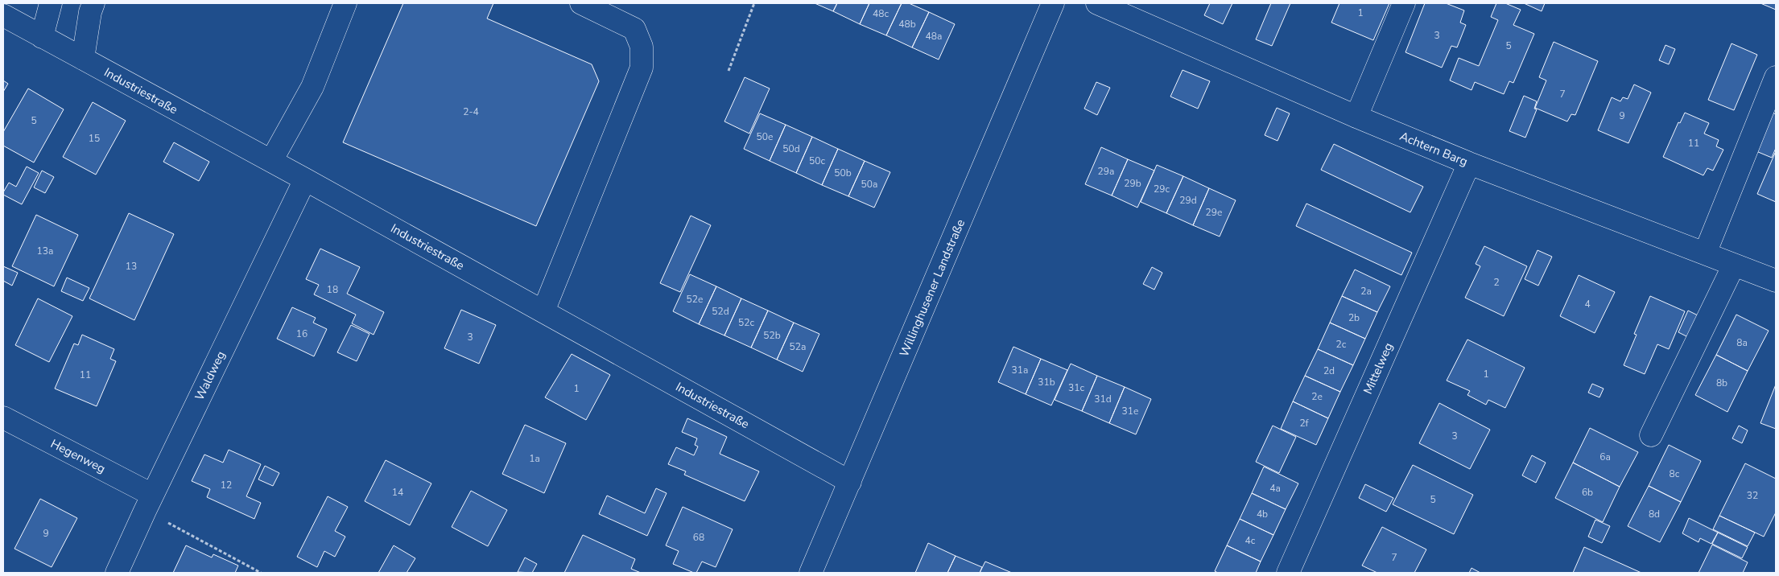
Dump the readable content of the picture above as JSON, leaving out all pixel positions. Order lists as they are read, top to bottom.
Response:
{
  "streets": {
    "street": [
      "Industriestraße",
      "Achtern Barg",
      "Willinghusener Landstraße",
      "Mittelweg",
      "Waldweg",
      "Hegenweg"
    ]
  },
  "crossings": [
    ["Industriestraße", "Willinghusener Landstraße"],
    ["Industriestraße", "Waldweg"],
    ["Achtern Barg", "Mittelweg"],
    ["Waldweg", "Hegenweg"]
  ],
  "house_numbers": [
    "1",
    "48c",
    "48b",
    "3",
    "48a",
    "5",
    "7",
    "2-4",
    "9",
    "5",
    "50e",
    "15",
    "11",
    "50d",
    "50c",
    "29a",
    "50b",
    "29b",
    "50a",
    "29c",
    "29d",
    "29e",
    "13a",
    "13",
    "2",
    "18",
    "2a",
    "52e",
    "4",
    "52d",
    "2b",
    "52c",
    "16",
    "52b",
    "3",
    "8a",
    "2c",
    "52a",
    "31a",
    "2d",
    "1",
    "11",
    "31b",
    "8b",
    "31c",
    "1",
    "2e",
    "31d",
    "31e",
    "2f",
    "3",
    "6a",
    "1a",
    "8c",
    "12",
    "4a",
    "14",
    "6b",
    "32",
    "5",
    "4b",
    "8d",
    "9",
    "68",
    "4c",
    "7"
  ]
}
